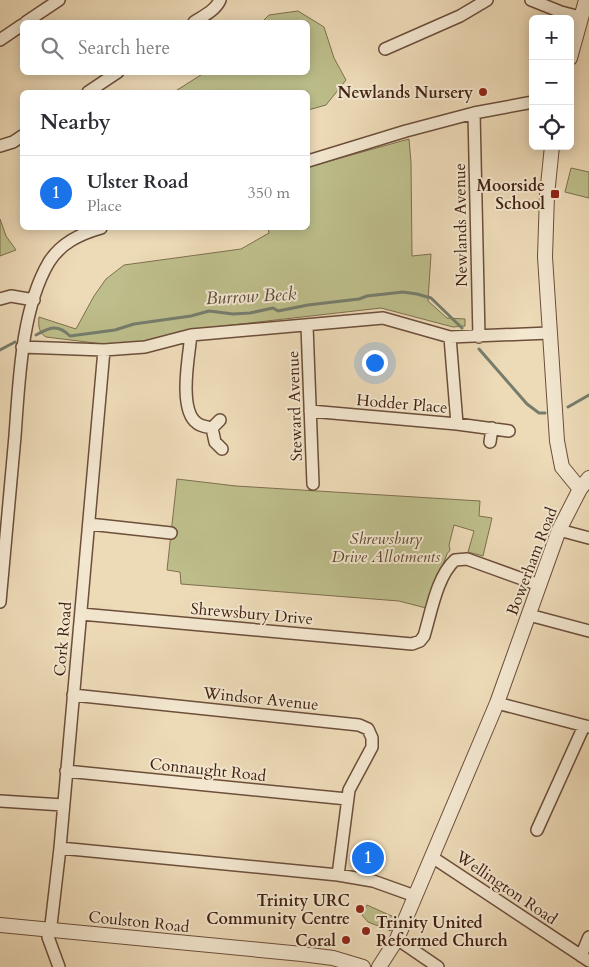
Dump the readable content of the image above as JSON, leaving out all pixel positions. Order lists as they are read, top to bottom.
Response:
{
  "streets": {
    "street": [
      "Newlands Avenue",
      "Hodder Place",
      "Steward Avenue",
      "Bowerham Road",
      "Shrewsbury Drive",
      "Cork Road",
      "Windsor Avenue",
      "Connaught Road",
      "Wellington Road",
      "Coulston Road"
    ]
  },
  "crossings": [
    ["Hodder Place", "Steward Avenue"],
    ["Bowerham Road", "Shrewsbury Drive"],
    ["Bowerham Road", "Wellington Road"],
    ["Shrewsbury Drive", "Cork Road"],
    ["Cork Road", "Windsor Avenue"],
    ["Cork Road", "Connaught Road"],
    ["Cork Road", "Coulston Road"],
    ["Windsor Avenue", "Connaught Road"]
  ],
  "water": ["Burrow Beck"],
  "parks": ["Shrewsbury Drive Allotments"],
  "places": {
    "other": [
      "Newlands Nursery",
      "Trinity URC Community Centre",
      "Trinity United Reformed Church",
      "Coral"
    ],
    "transit": ["Moorside School"]
  },
  "page": {
    "map_buttons": ["+", "−"],
    "search": "Search here",
    "heading": "Nearby",
    "list": [
      {
        "mark": "1",
        "name": "Ulster Road",
        "note": "Place",
        "value": "350 m"
      }
    ],
    "pins": "1"
  }
}
